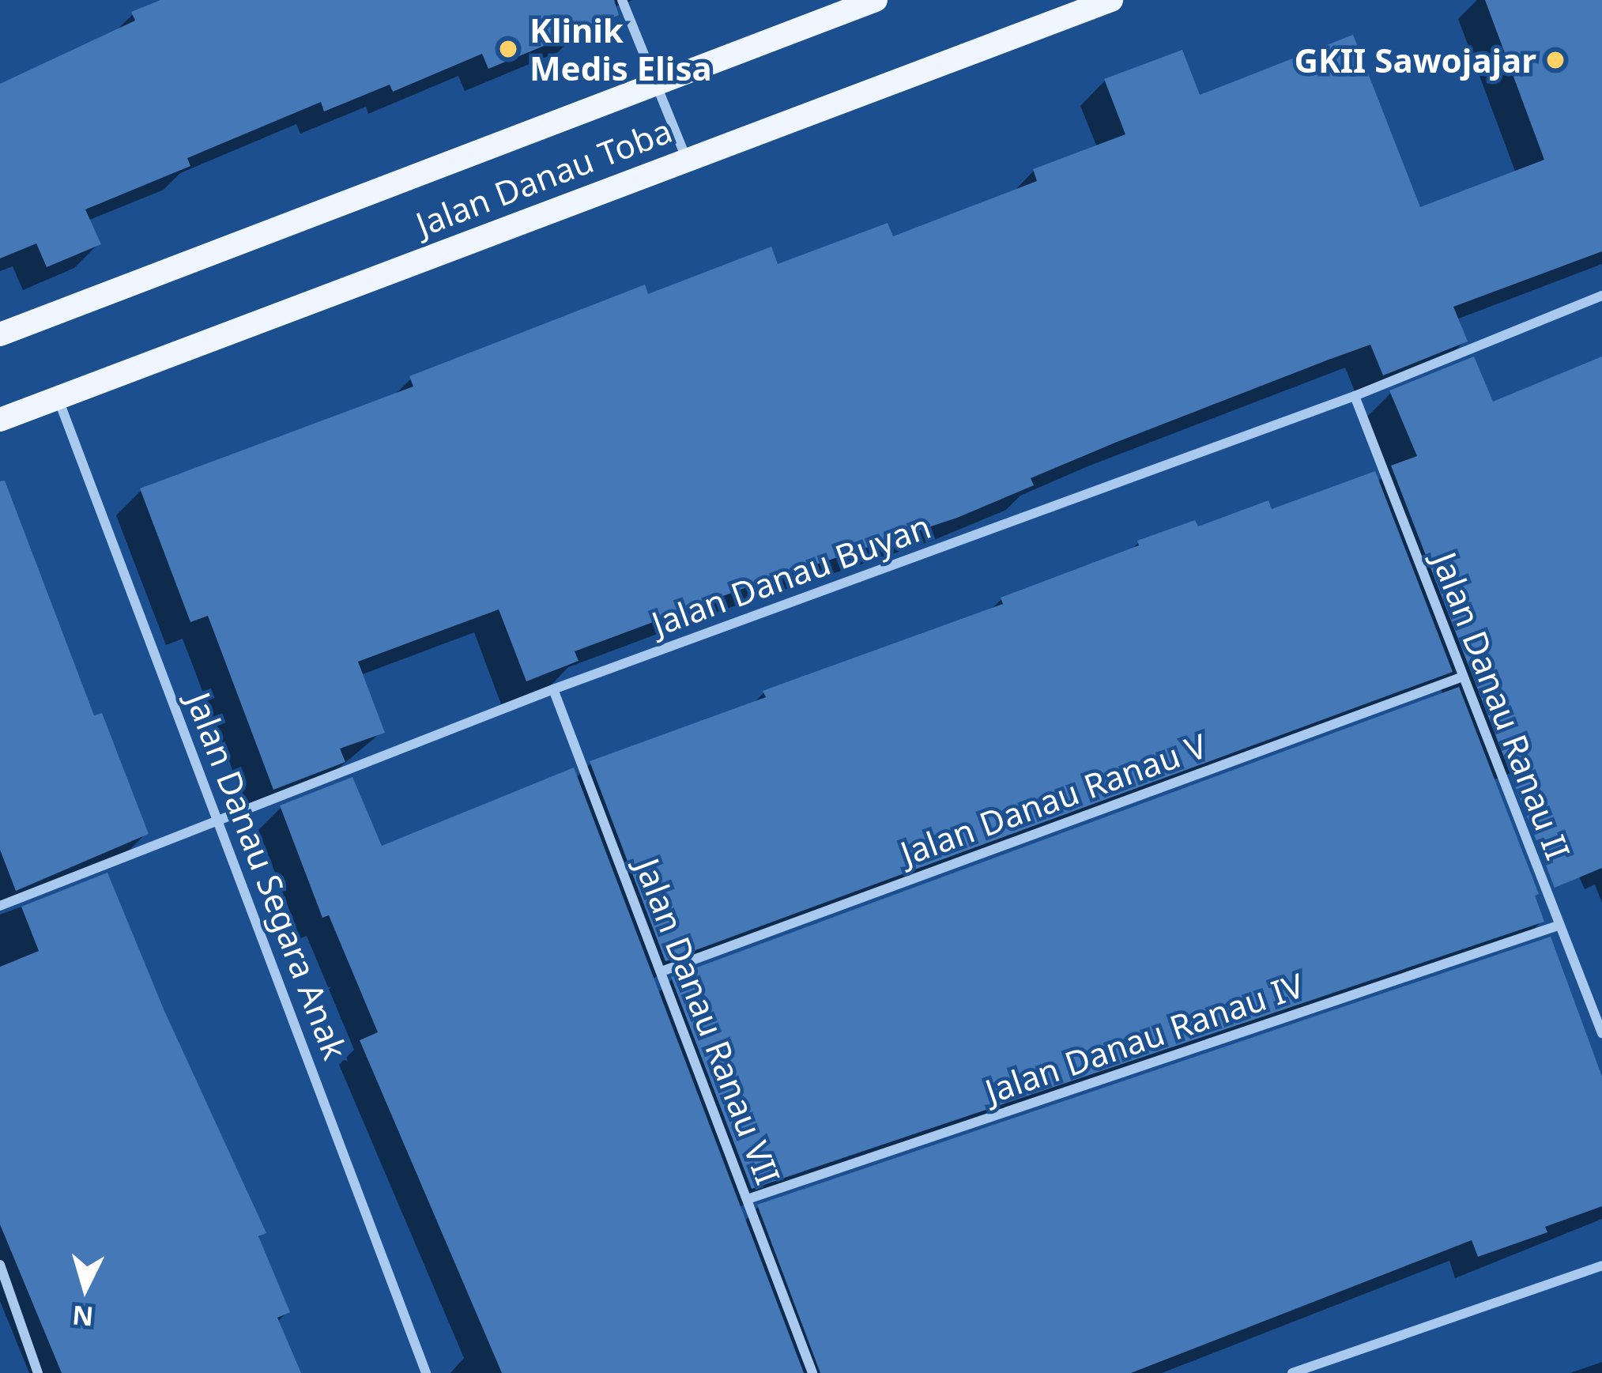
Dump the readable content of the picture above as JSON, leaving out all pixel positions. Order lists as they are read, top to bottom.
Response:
{
  "streets": {
    "main road": ["Jalan Danau Toba"],
    "street": [
      "Jalan Danau Buyan",
      "Jalan Danau Ranau II",
      "Jalan Danau Ranau V",
      "Jalan Danau Segara Anak",
      "Jalan Danau Ranau VII",
      "Jalan Danau Ranau IV"
    ]
  },
  "crossings": [
    ["Jalan Danau Toba", "Jalan Danau Segara Anak"],
    ["Jalan Danau Buyan", "Jalan Danau Ranau II"],
    ["Jalan Danau Buyan", "Jalan Danau Segara Anak"],
    ["Jalan Danau Buyan", "Jalan Danau Ranau VII"],
    ["Jalan Danau Ranau II", "Jalan Danau Ranau V"],
    ["Jalan Danau Ranau II", "Jalan Danau Ranau IV"],
    ["Jalan Danau Ranau V", "Jalan Danau Ranau VII"],
    ["Jalan Danau Ranau VII", "Jalan Danau Ranau IV"]
  ],
  "places": ["Klinik Medis Elisa", "GKII Sawojajar"],
  "north": "bottom"
}
